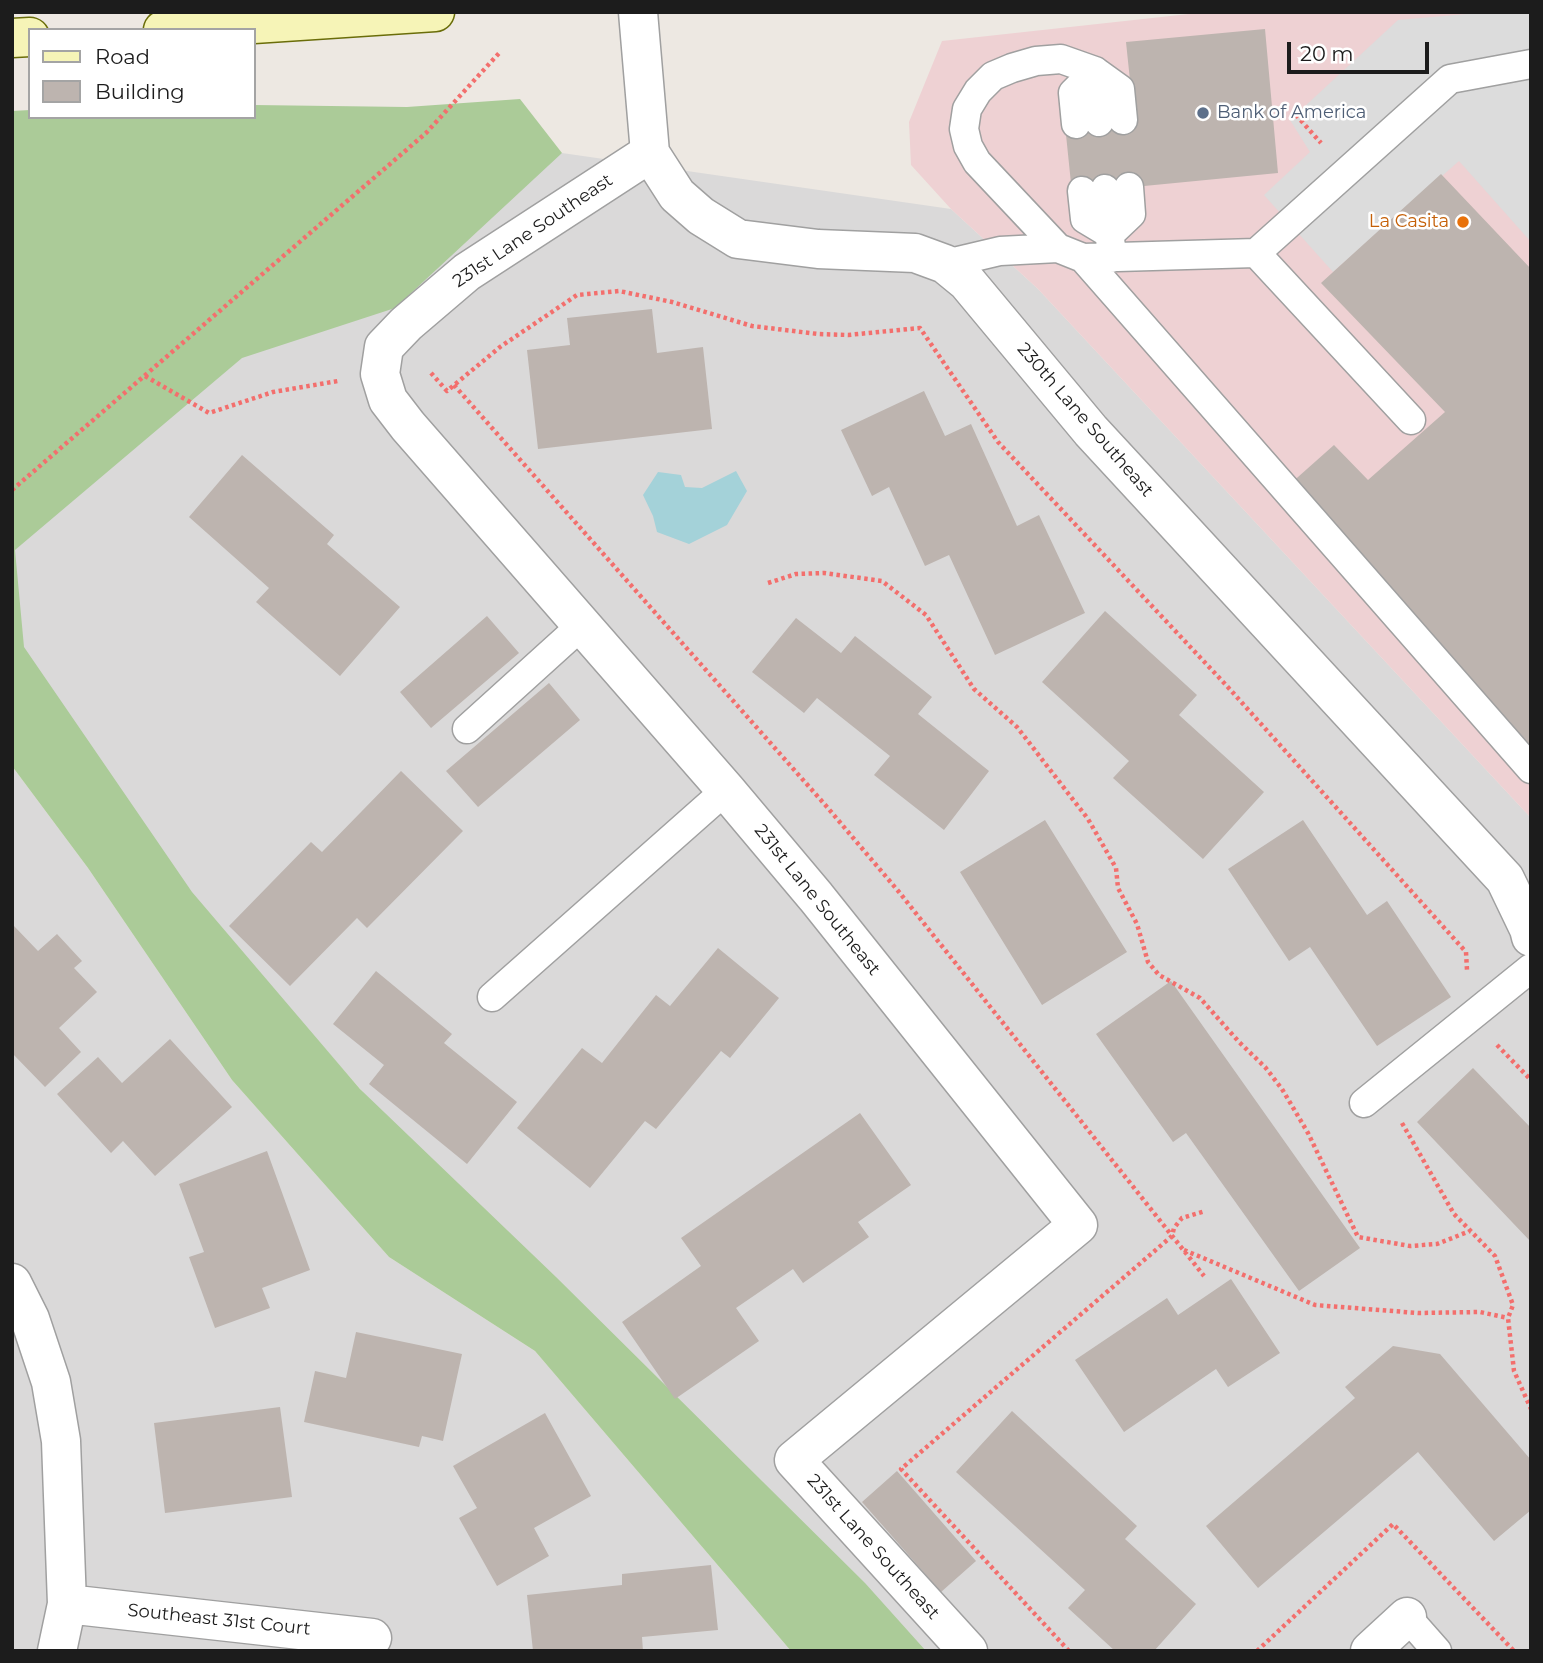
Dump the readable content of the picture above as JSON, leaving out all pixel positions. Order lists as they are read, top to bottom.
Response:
{
  "streets": {
    "street": ["231st Lane Southeast", "230th Lane Southeast", "Southeast 31st Court"]
  },
  "crossings": [
    ["231st Lane Southeast", "230th Lane Southeast"]
  ],
  "places": ["Bank of America", "La Casita"],
  "legend": ["Road", "Building"],
  "scale_bar": "20 m"
}
